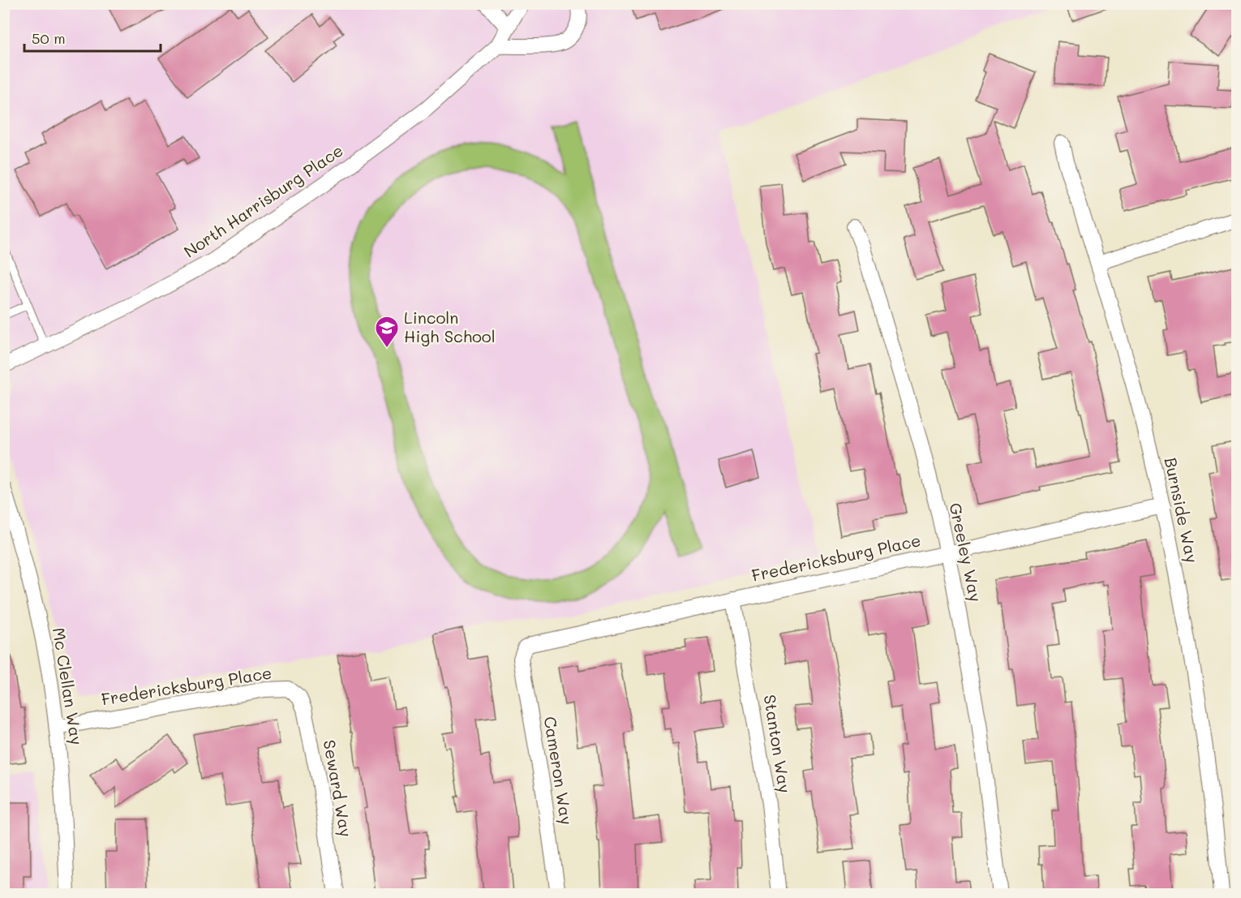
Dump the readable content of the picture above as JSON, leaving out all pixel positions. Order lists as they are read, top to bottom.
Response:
{
  "streets": {
    "street": [
      "North Harrisburg Place",
      "Burnside Way",
      "Greeley Way",
      "Fredericksburg Place",
      "Mc Clellan Way",
      "Stanton Way",
      "Cameron Way",
      "Seward Way"
    ]
  },
  "crossings": [
    ["Burnside Way", "Fredericksburg Place"],
    ["Greeley Way", "Fredericksburg Place"],
    ["Fredericksburg Place", "Mc Clellan Way"],
    ["Fredericksburg Place", "Stanton Way"],
    ["Fredericksburg Place", "Cameron Way"],
    ["Fredericksburg Place", "Seward Way"]
  ],
  "places": {
    "school or university": ["Lincoln High School"]
  },
  "scale_bar": "50 m"
}
